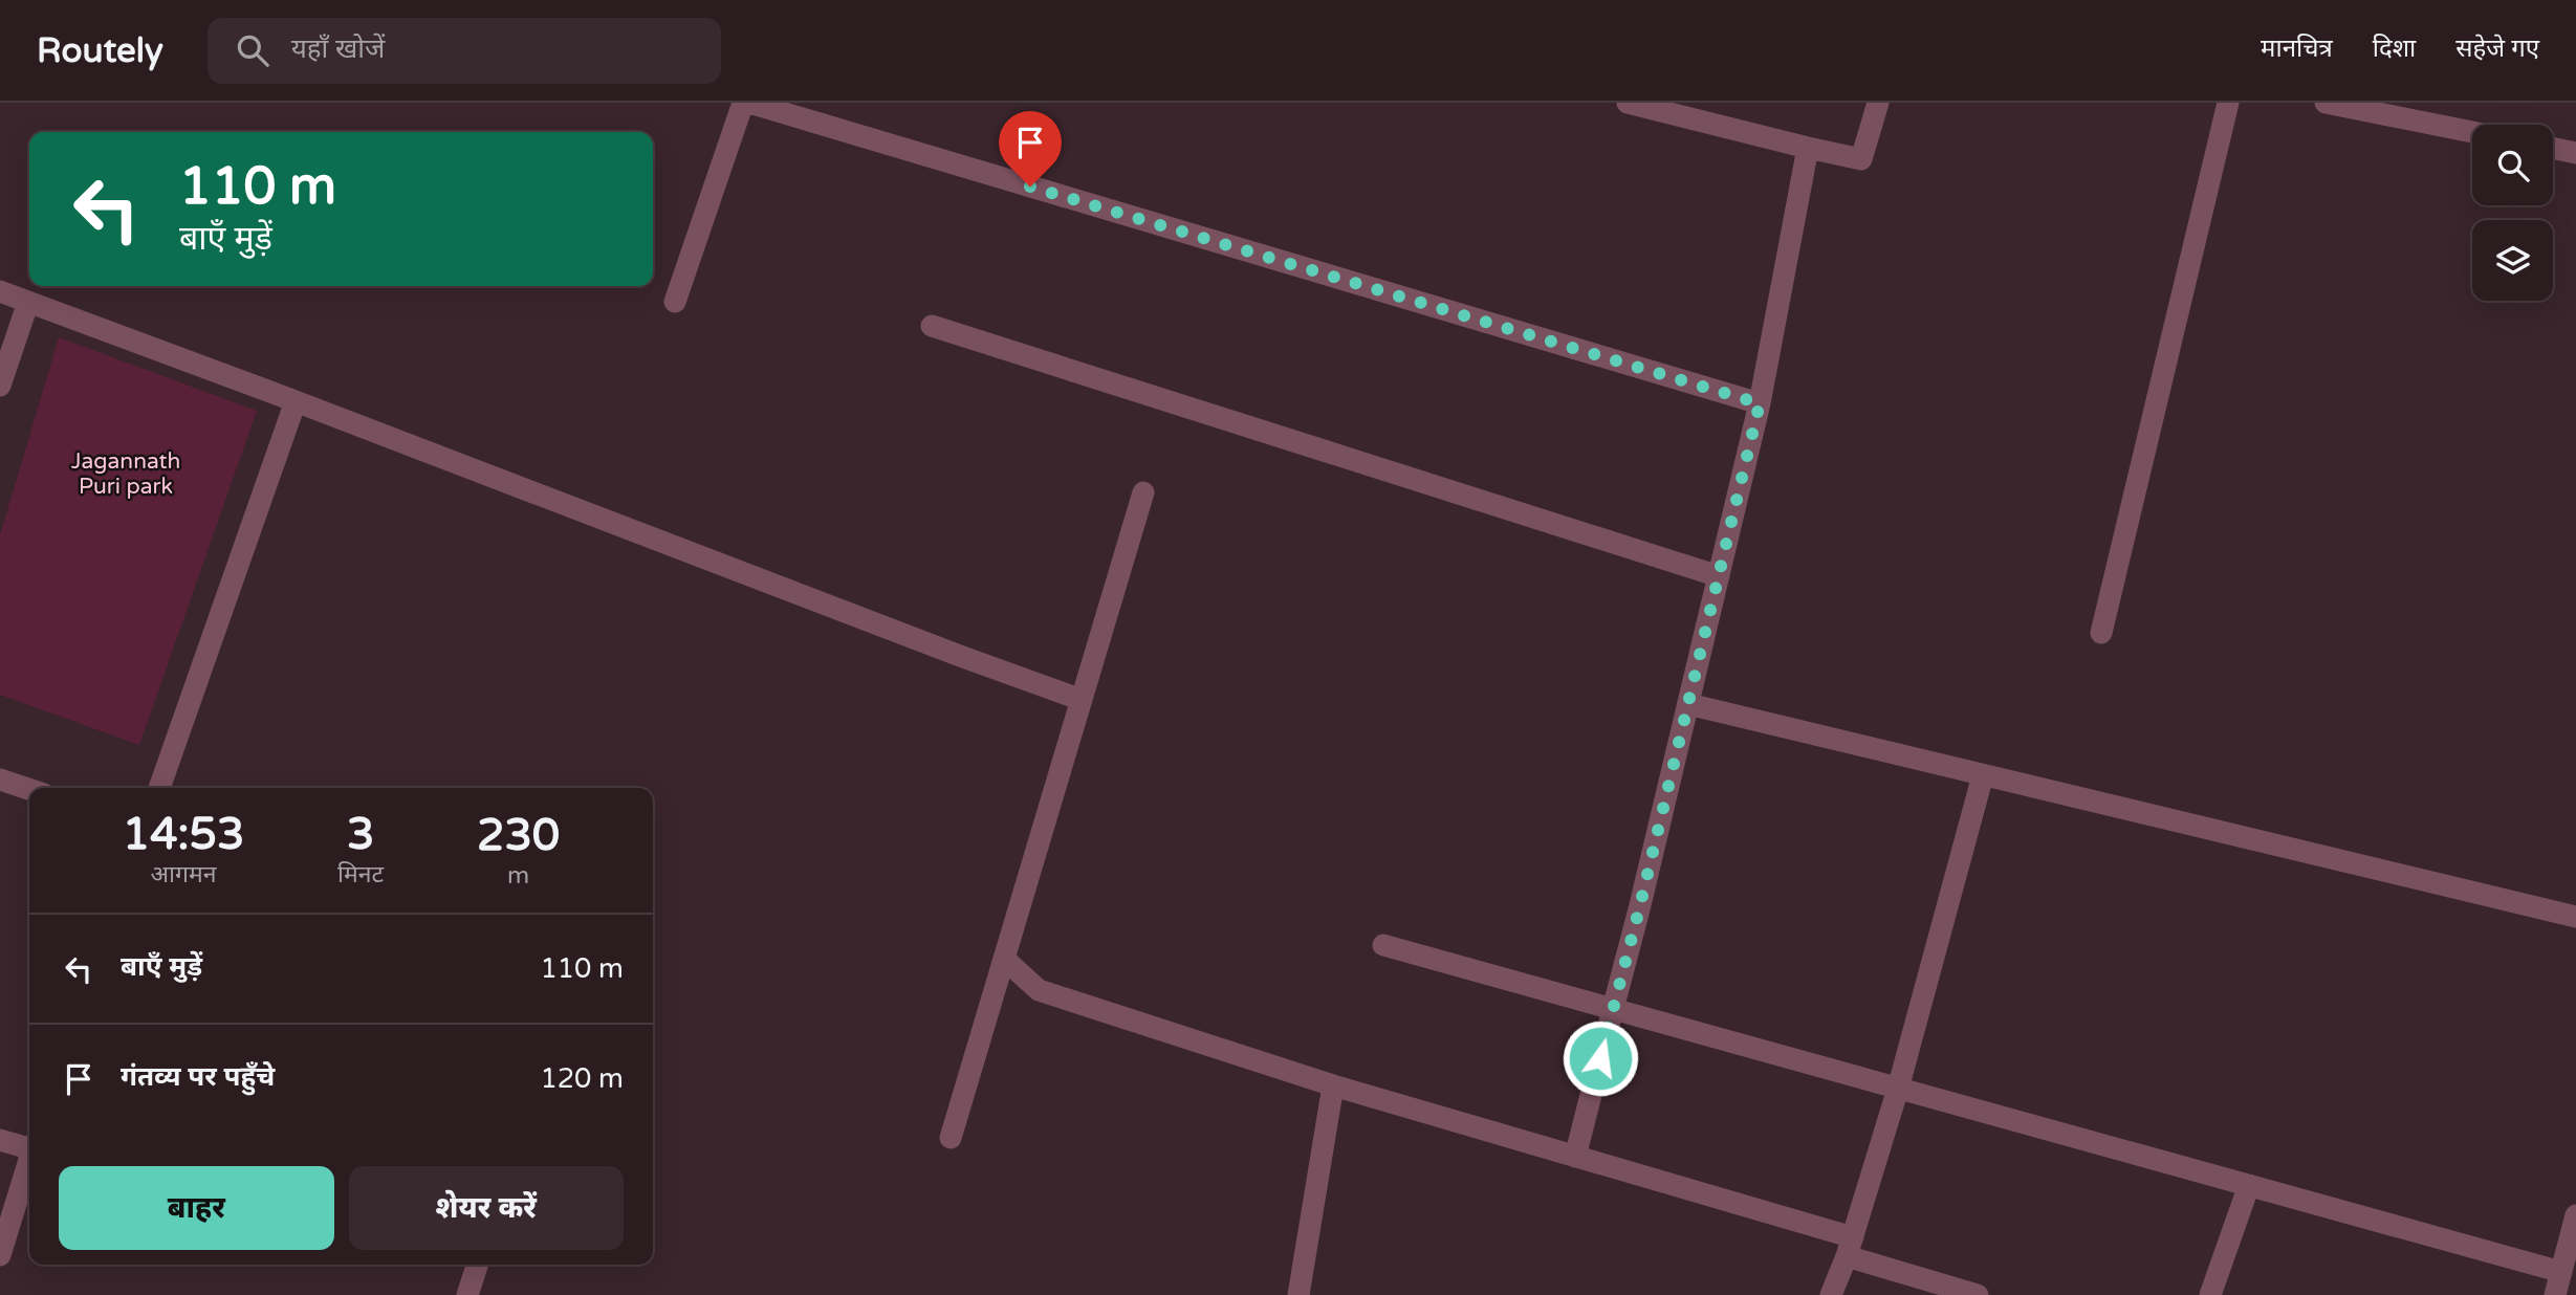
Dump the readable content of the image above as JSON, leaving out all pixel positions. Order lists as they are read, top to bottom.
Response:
{
  "parks": ["Jagannath Puri park"],
  "page": {
    "header": "Routely",
    "search": "यहाँ खोजें",
    "nav": ["मानचित्र", "दिशा", "सहेजे गए"],
    "turn": ["110 m", "बाएँ मुड़ें"],
    "eta": [
      "14:53",
      "आगमन",
      "3",
      "मिनट",
      "230",
      "m"
    ],
    "list": [
      {
        "name": "बाएँ मुड़ें",
        "value": "110 m"
      },
      {
        "name": "गंतव्य पर पहुँचे",
        "value": "120 m"
      }
    ],
    "buttons": ["बाहर", "शेयर करें"]
  }
}
